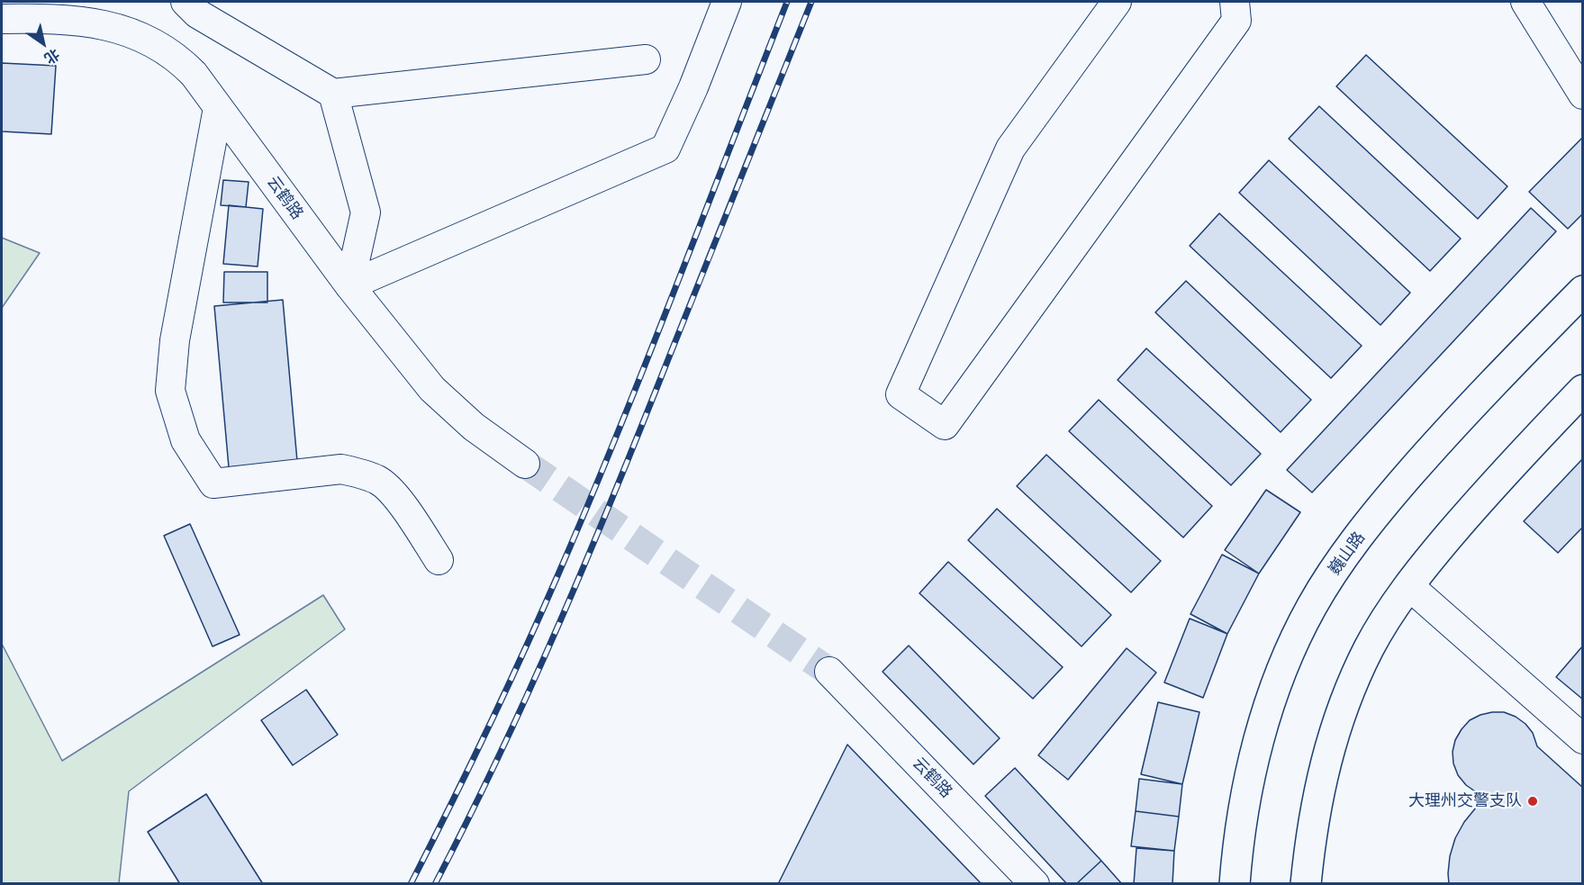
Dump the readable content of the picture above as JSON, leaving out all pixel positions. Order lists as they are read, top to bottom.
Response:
{
  "streets": {
    "highway": ["巍山路"],
    "street": ["云鹤路"]
  },
  "places": ["大理州交警支队"],
  "north": "bottom right"
}
